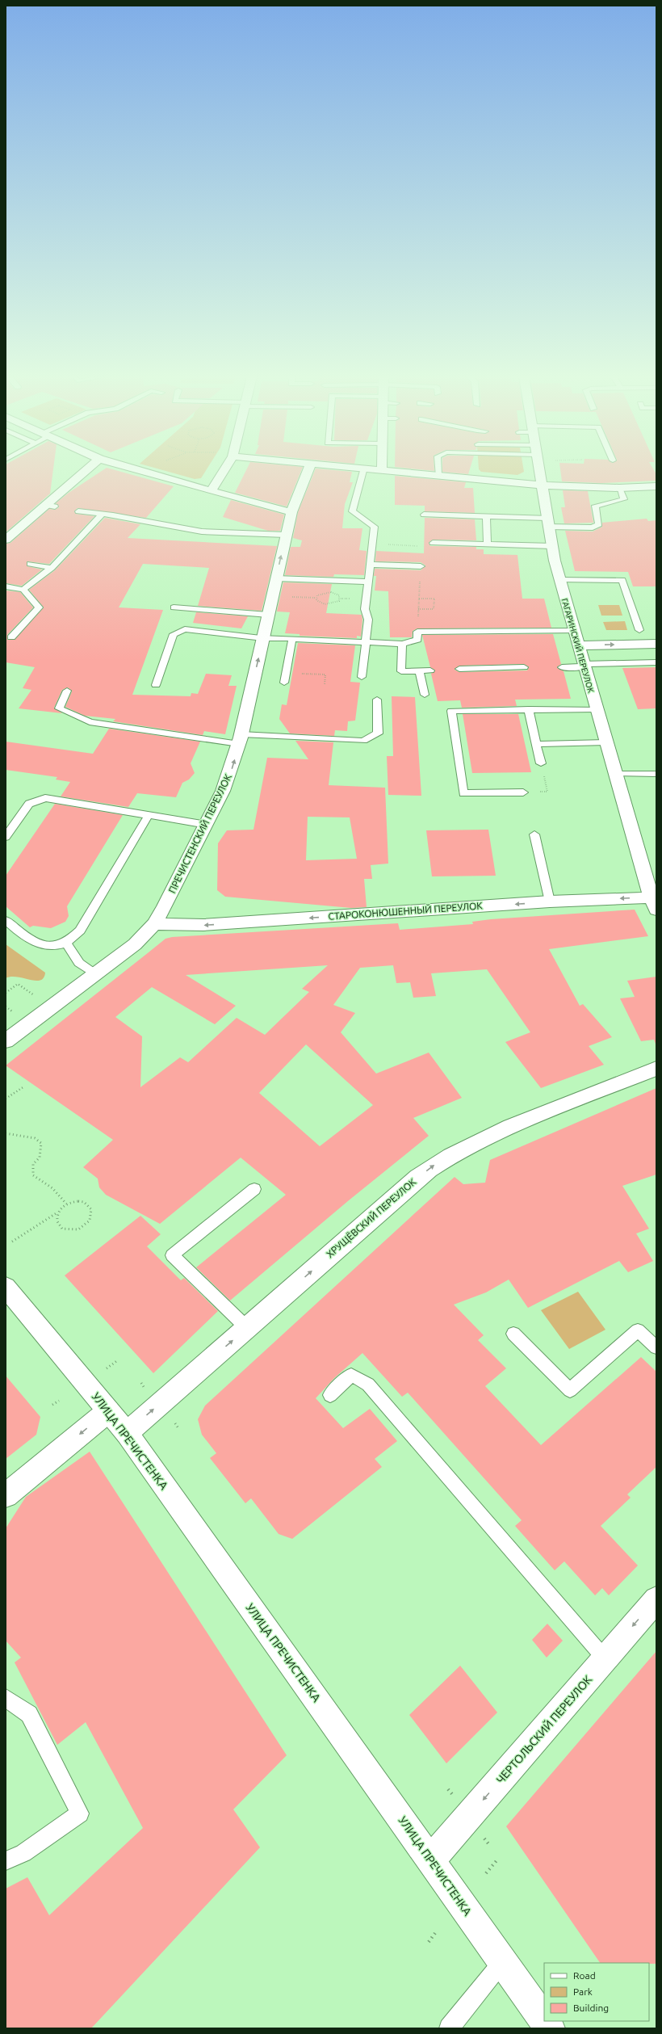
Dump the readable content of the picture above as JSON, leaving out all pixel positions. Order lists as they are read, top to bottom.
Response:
{
  "streets": {
    "street": [
      "ГАГАРИНСКИЙ ПЕРЕУЛОК",
      "ПРЕЧИСТЕНСКИЙ ПЕРЕУЛОК",
      "СТАРОКОНЮШЕННЫЙ ПЕРЕУЛОК",
      "ХРУЩЁВСКИЙ ПЕРЕУЛОК",
      "УЛИЦА ПРЕЧИСТЕНКА",
      "ЧЕРТОЛЬСКИЙ ПЕРЕУЛОК"
    ]
  },
  "crossings": [
    ["ГАГАРИНСКИЙ ПЕРЕУЛОК", "СТАРОКОНЮШЕННЫЙ ПЕРЕУЛОК"],
    ["ПРЕЧИСТЕНСКИЙ ПЕРЕУЛОК", "СТАРОКОНЮШЕННЫЙ ПЕРЕУЛОК"],
    ["ХРУЩЁВСКИЙ ПЕРЕУЛОК", "УЛИЦА ПРЕЧИСТЕНКА"],
    ["УЛИЦА ПРЕЧИСТЕНКА", "ЧЕРТОЛЬСКИЙ ПЕРЕУЛОК"]
  ],
  "one_way": [
    "ПРЕЧИСТЕНСКИЙ ПЕРЕУЛОК",
    "СТАРОКОНЮШЕННЫЙ ПЕРЕУЛОК",
    "ХРУЩЁВСКИЙ ПЕРЕУЛОК",
    "ЧЕРТОЛЬСКИЙ ПЕРЕУЛОК"
  ],
  "legend": ["Road", "Park", "Building"]
}
